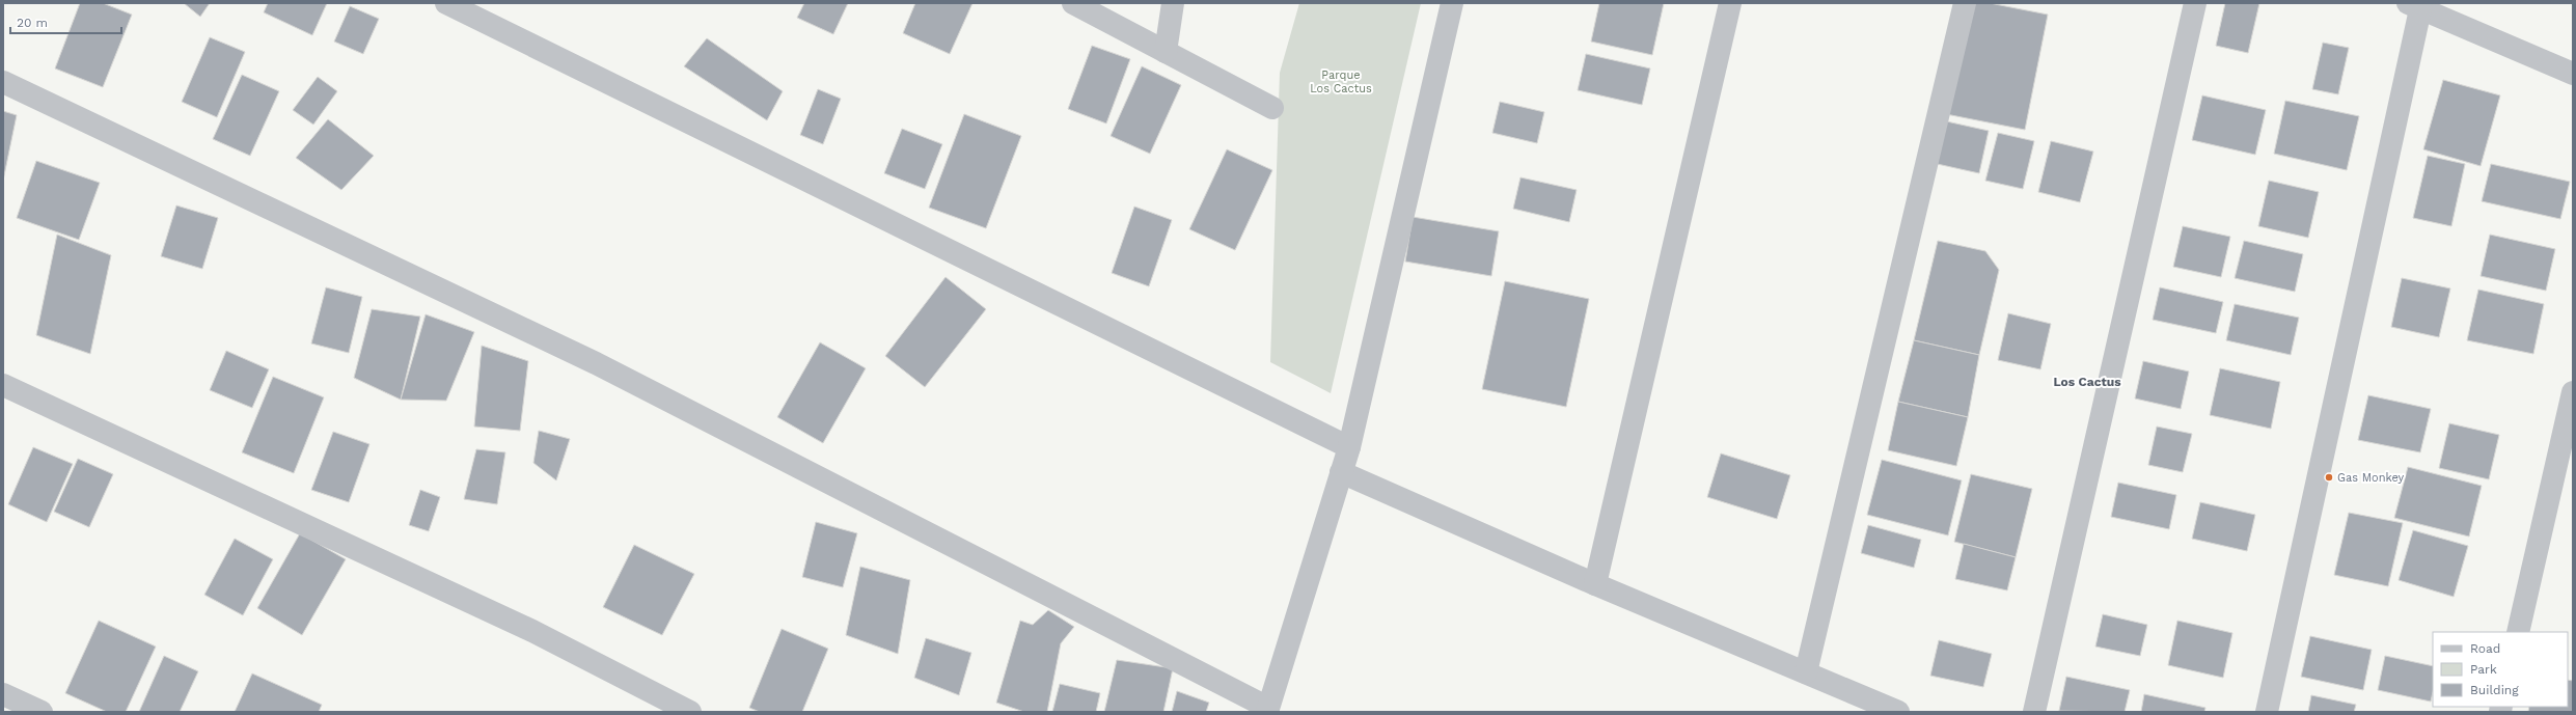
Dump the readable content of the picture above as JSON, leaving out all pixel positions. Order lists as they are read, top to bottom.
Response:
{
  "districts": ["Los Cactus"],
  "parks": ["Parque Los Cactus"],
  "places": ["Gas Monkey"],
  "legend": ["Road", "Park", "Building"],
  "scale_bar": "20 m"
}
